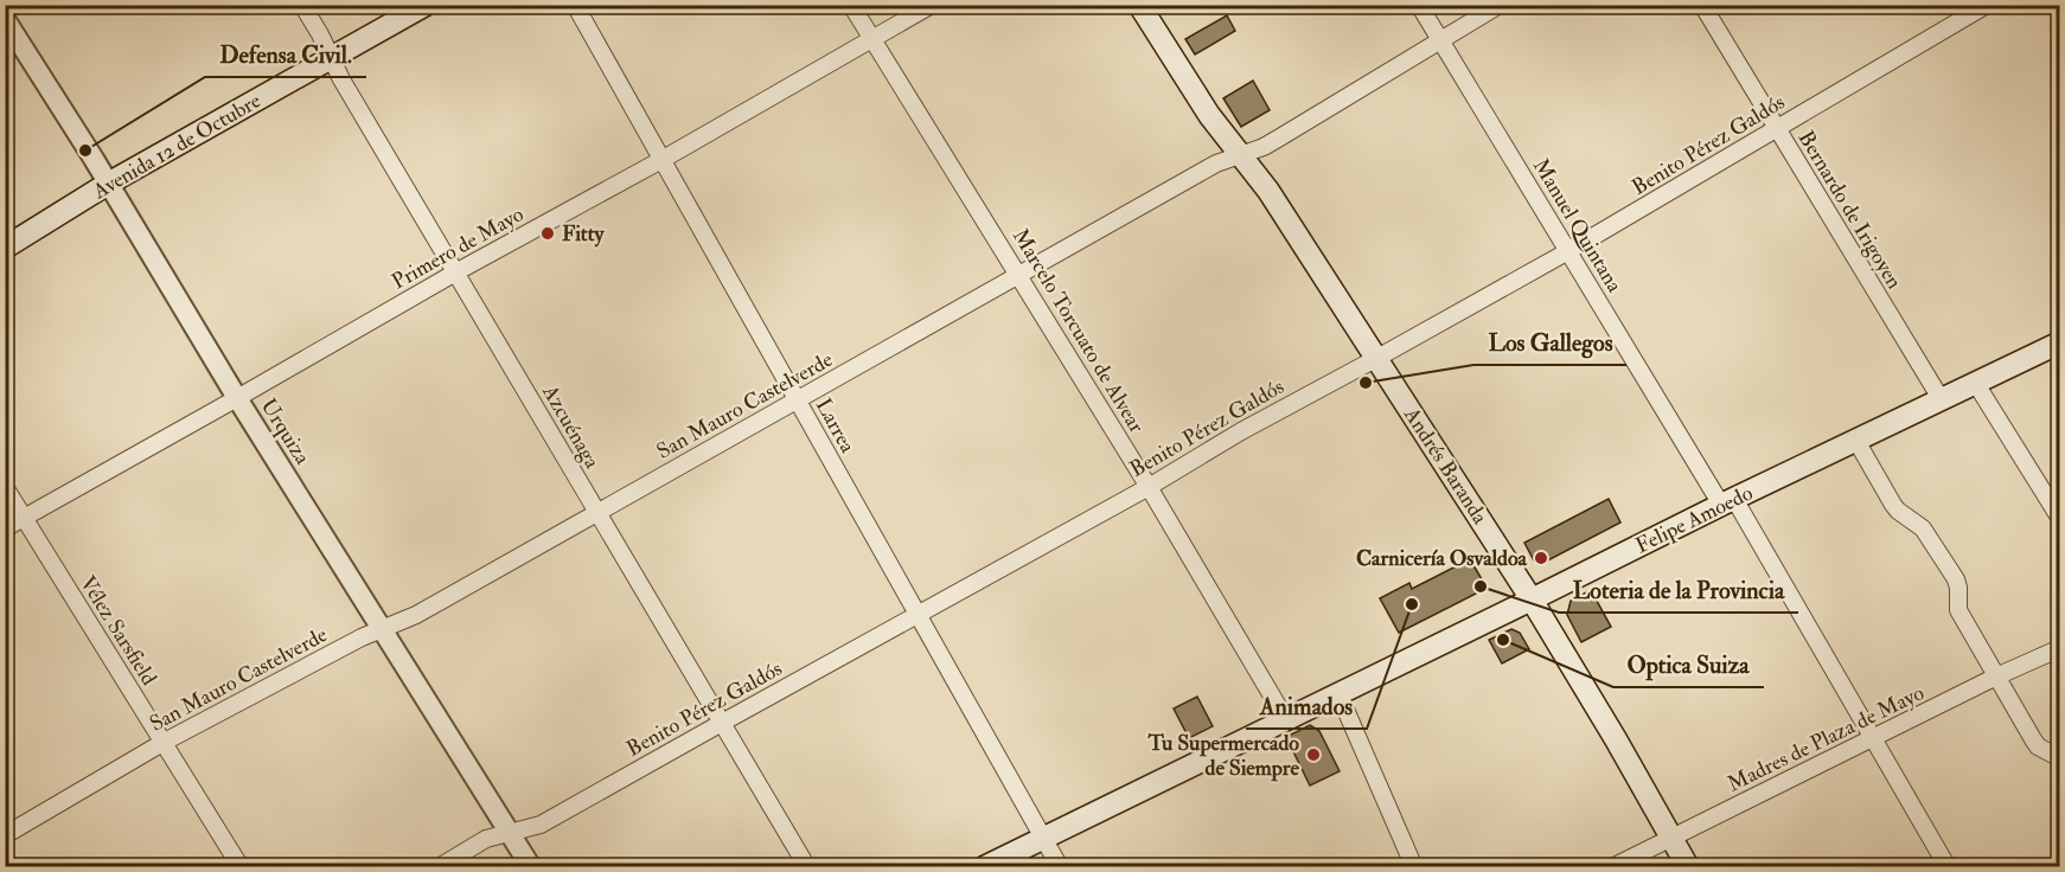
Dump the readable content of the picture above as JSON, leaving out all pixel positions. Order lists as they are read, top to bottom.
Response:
{
  "streets": {
    "main road": ["Avenida 12 de Octubre", "Andrés Baranda", "Felipe Amoedo"],
    "street": [
      "Benito Pérez Galdós",
      "Bernardo de Irigoyen",
      "Manuel Quintana",
      "Primero de Mayo",
      "Marcelo Torcuato de Alvear",
      "San Mauro Castelverde",
      "Larrea",
      "Azcuénaga",
      "Urquiza",
      "Vélez Sarsfield",
      "Madres de Plaza de Mayo"
    ]
  },
  "crossings": [
    ["Benito Pérez Galdós", "Bernardo de Irigoyen"],
    ["Benito Pérez Galdós", "Manuel Quintana"],
    ["Benito Pérez Galdós", "Marcelo Torcuato de Alvear"],
    ["Benito Pérez Galdós", "Larrea"],
    ["Benito Pérez Galdós", "Azcuénaga"],
    ["Benito Pérez Galdós", "Urquiza"],
    ["Benito Pérez Galdós", "Andrés Baranda"],
    ["Avenida 12 de Octubre", "Azcuénaga"],
    ["Avenida 12 de Octubre", "Urquiza"],
    ["Bernardo de Irigoyen", "Felipe Amoedo"],
    ["Manuel Quintana", "San Mauro Castelverde"],
    ["Manuel Quintana", "Felipe Amoedo"],
    ["Manuel Quintana", "Madres de Plaza de Mayo"],
    ["Primero de Mayo", "Marcelo Torcuato de Alvear"],
    ["Primero de Mayo", "Larrea"],
    ["Primero de Mayo", "Azcuénaga"],
    ["Primero de Mayo", "Urquiza"],
    ["Primero de Mayo", "Vélez Sarsfield"],
    ["Marcelo Torcuato de Alvear", "San Mauro Castelverde"],
    ["Marcelo Torcuato de Alvear", "Felipe Amoedo"],
    ["San Mauro Castelverde", "Larrea"],
    ["San Mauro Castelverde", "Azcuénaga"],
    ["San Mauro Castelverde", "Urquiza"],
    ["San Mauro Castelverde", "Andrés Baranda"],
    ["San Mauro Castelverde", "Vélez Sarsfield"],
    ["Larrea", "Felipe Amoedo"],
    ["Andrés Baranda", "Felipe Amoedo"],
    ["Andrés Baranda", "Madres de Plaza de Mayo"]
  ],
  "places": [
    "Defensa Civil.",
    "Fitty",
    "Los Gallegos",
    "Carnicería Osvaldoa",
    "Loteria de la Provincia",
    "Animados",
    "Optica Suiza",
    "Tu Supermercado de Siempre"
  ]
}
